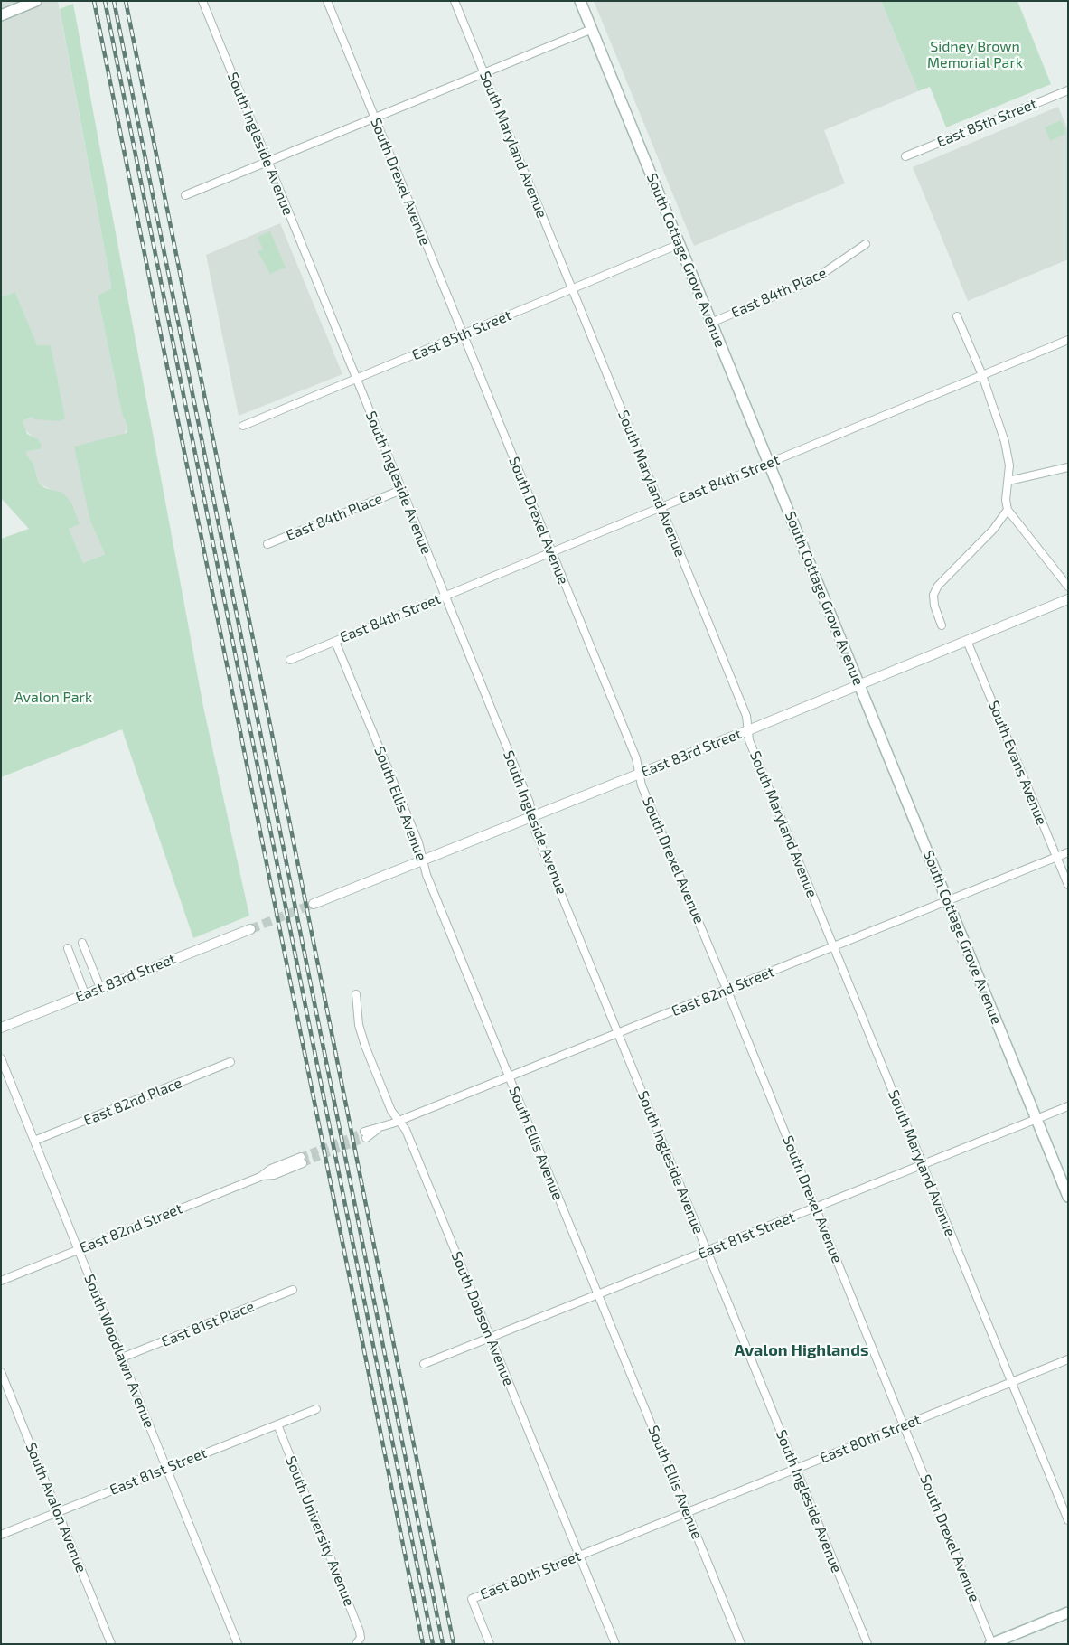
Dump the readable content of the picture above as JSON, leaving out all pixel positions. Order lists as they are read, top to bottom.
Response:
{
  "streets": {
    "main road": ["South Cottage Grove Avenue"],
    "street": [
      "East 85th Street",
      "South Ingleside Avenue",
      "South Maryland Avenue",
      "South Drexel Avenue",
      "East 84th Place",
      "East 84th Street",
      "East 83rd Street",
      "South Evans Avenue",
      "South Ellis Avenue",
      "East 82nd Street",
      "East 82nd Place",
      "East 81st Street",
      "South Dobson Avenue",
      "East 81st Place",
      "South Woodlawn Avenue",
      "East 80th Street",
      "South Avalon Avenue",
      "South University Avenue"
    ]
  },
  "crossings": [
    ["East 85th Street", "South Ingleside Avenue"],
    ["East 85th Street", "South Maryland Avenue"],
    ["East 85th Street", "South Drexel Avenue"],
    ["East 85th Street", "South Cottage Grove Avenue"],
    ["South Ingleside Avenue", "East 84th Place"],
    ["South Ingleside Avenue", "East 84th Street"],
    ["South Ingleside Avenue", "East 83rd Street"],
    ["South Ingleside Avenue", "East 82nd Street"],
    ["South Ingleside Avenue", "East 81st Street"],
    ["South Ingleside Avenue", "East 80th Street"],
    ["South Maryland Avenue", "East 84th Street"],
    ["South Maryland Avenue", "East 83rd Street"],
    ["South Maryland Avenue", "East 82nd Street"],
    ["South Maryland Avenue", "East 81st Street"],
    ["South Maryland Avenue", "East 80th Street"],
    ["South Drexel Avenue", "East 84th Street"],
    ["South Drexel Avenue", "East 83rd Street"],
    ["South Drexel Avenue", "East 82nd Street"],
    ["South Drexel Avenue", "East 81st Street"],
    ["South Drexel Avenue", "East 80th Street"],
    ["South Cottage Grove Avenue", "East 84th Place"],
    ["South Cottage Grove Avenue", "East 84th Street"],
    ["South Cottage Grove Avenue", "East 83rd Street"],
    ["South Cottage Grove Avenue", "East 82nd Street"],
    ["South Cottage Grove Avenue", "East 81st Street"],
    ["East 84th Street", "South Ellis Avenue"],
    ["East 83rd Street", "South Evans Avenue"],
    ["East 83rd Street", "South Ellis Avenue"],
    ["South Evans Avenue", "East 82nd Street"],
    ["South Ellis Avenue", "East 82nd Street"],
    ["South Ellis Avenue", "East 81st Street"],
    ["South Ellis Avenue", "East 80th Street"],
    ["East 82nd Street", "South Dobson Avenue"],
    ["East 82nd Street", "South Woodlawn Avenue"],
    ["East 82nd Place", "South Woodlawn Avenue"],
    ["East 81st Street", "South Dobson Avenue"],
    ["East 81st Street", "South Woodlawn Avenue"],
    ["East 81st Street", "South Avalon Avenue"],
    ["East 81st Street", "South University Avenue"],
    ["South Dobson Avenue", "East 80th Street"],
    ["East 81st Place", "South Woodlawn Avenue"]
  ],
  "districts": ["Avalon Highlands"],
  "parks": ["Sidney Brown Memorial Park", "Avalon Park"]
}
